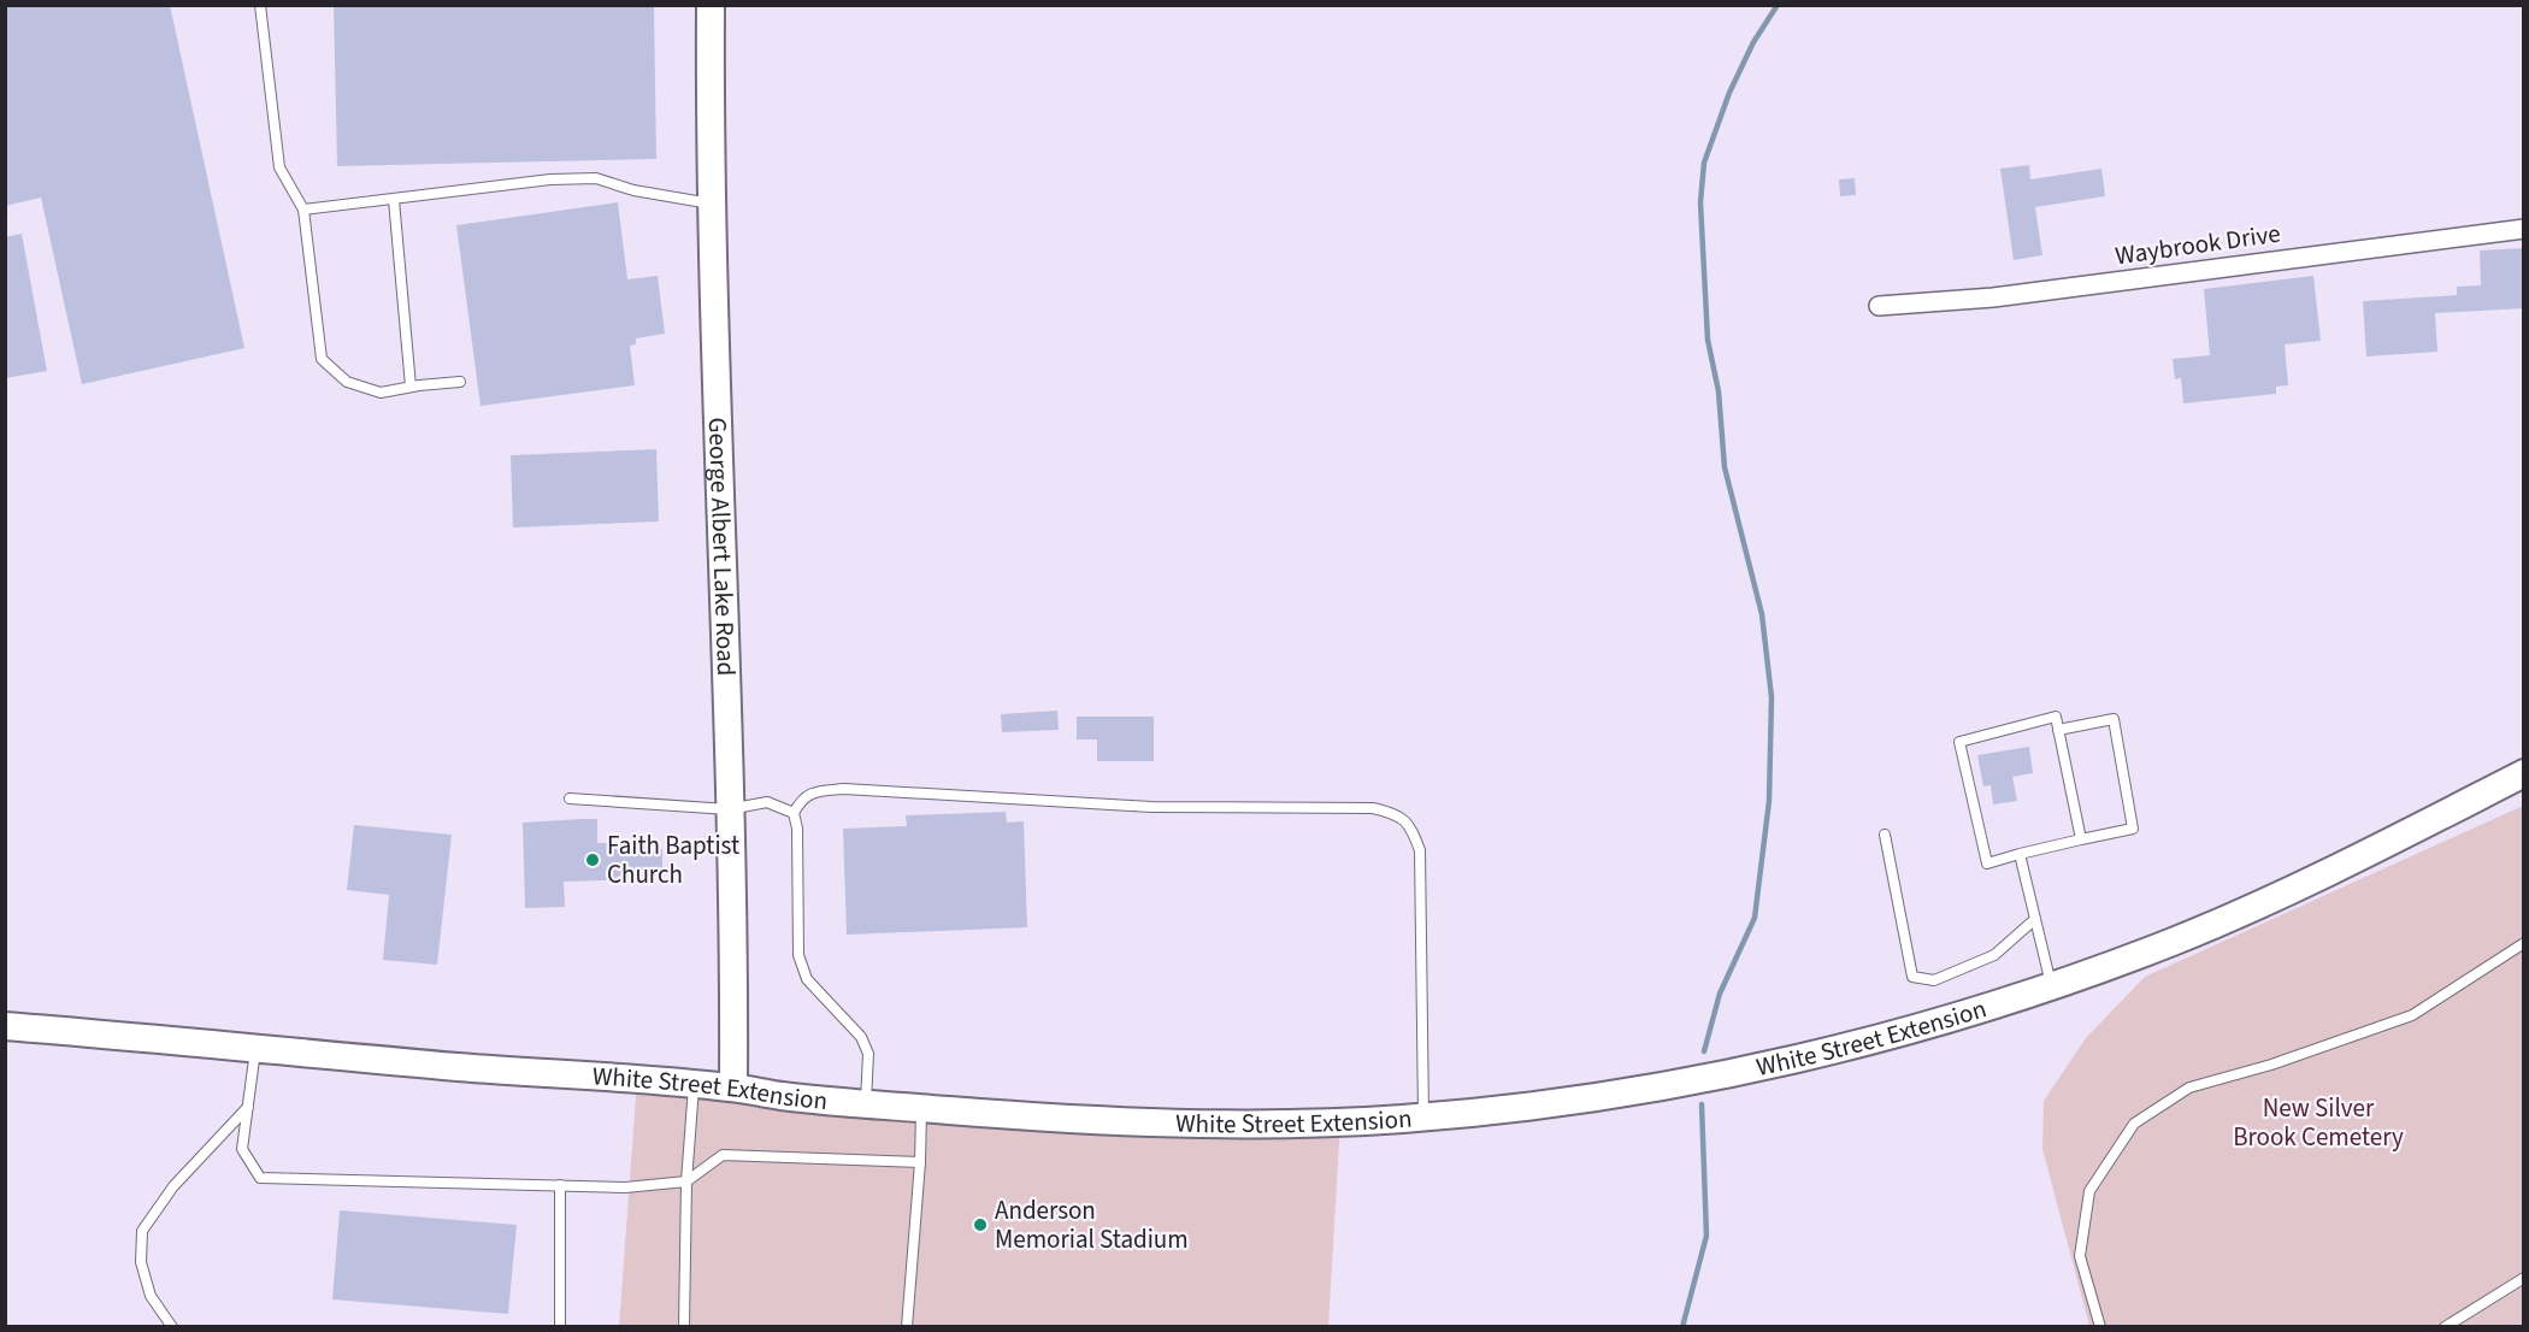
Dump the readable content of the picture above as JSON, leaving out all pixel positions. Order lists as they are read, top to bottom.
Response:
{
  "streets": {
    "street": ["Waybrook Drive", "George Albert Lake Road", "White Street Extension"]
  },
  "crossings": [
    ["George Albert Lake Road", "White Street Extension"]
  ],
  "parks": ["New Silver Brook Cemetery"],
  "places": ["Faith Baptist Church", "Anderson Memorial Stadium"]
}
